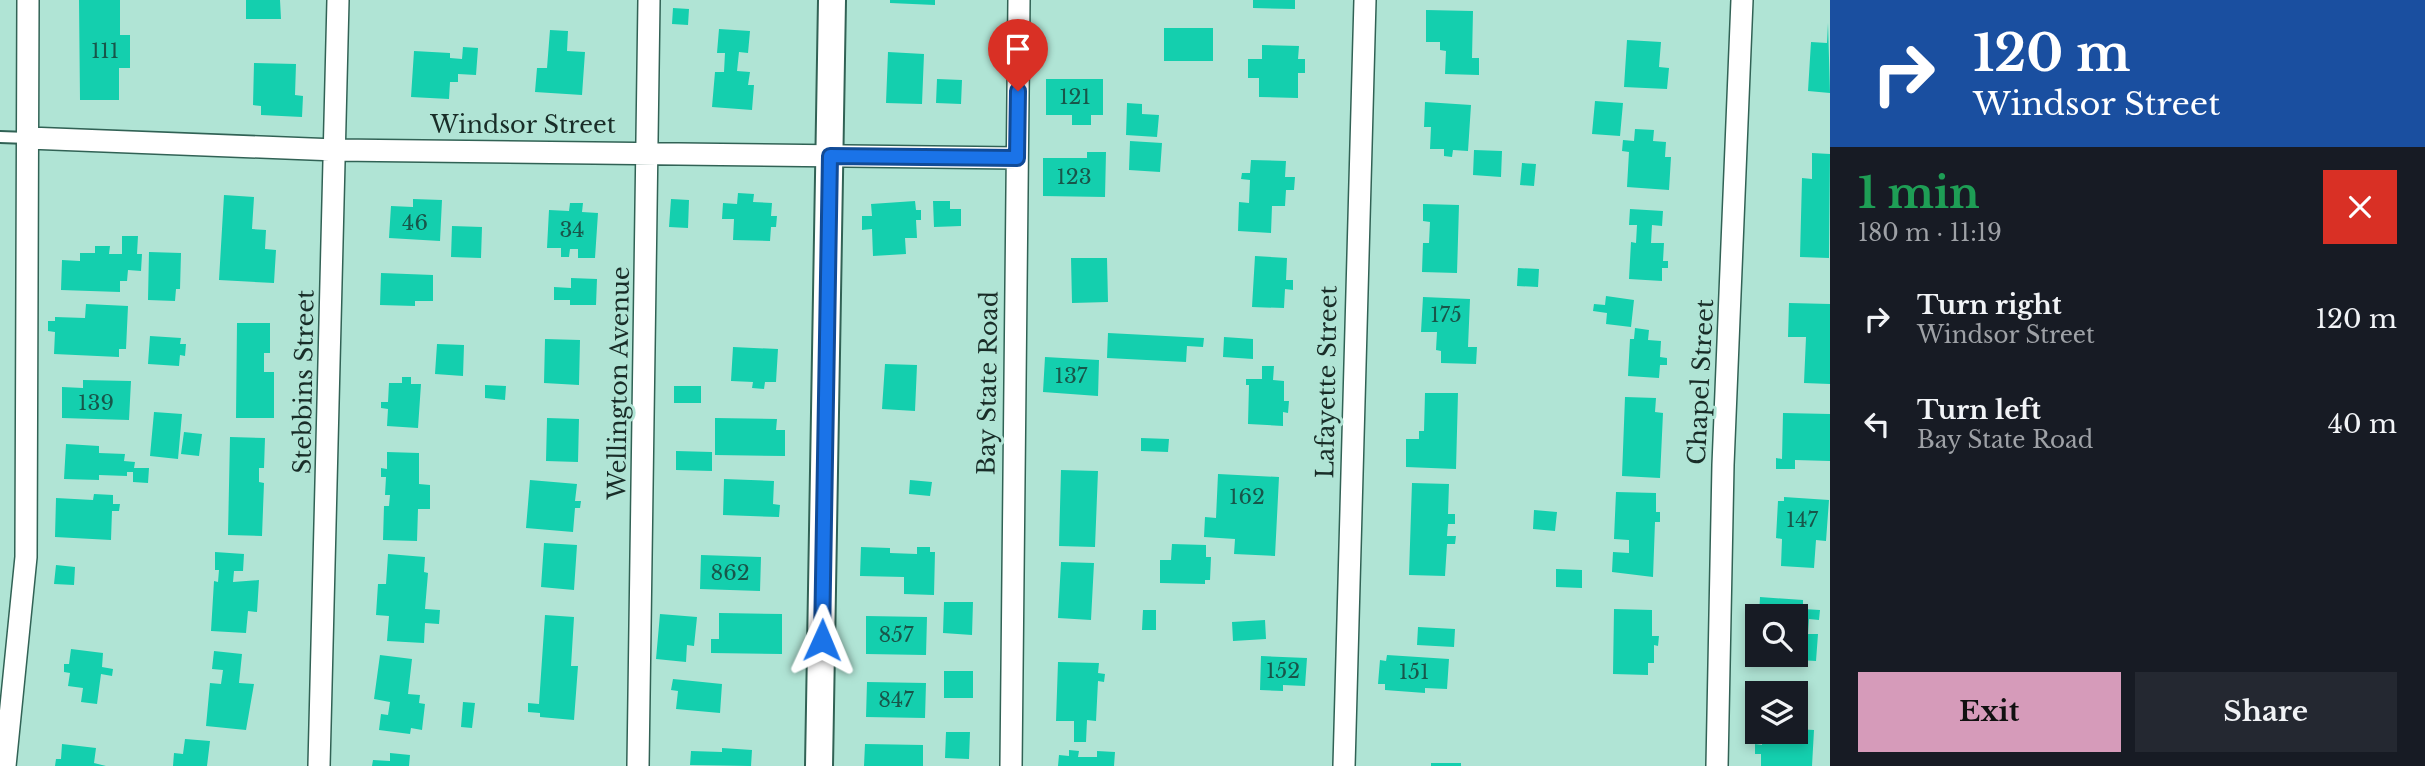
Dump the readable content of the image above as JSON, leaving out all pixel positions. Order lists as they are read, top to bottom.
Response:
{
  "streets": {
    "street": [
      "Windsor Street",
      "Stebbins Street",
      "Lafayette Street",
      "Chapel Street",
      "Wellington Avenue",
      "Bay State Road"
    ]
  },
  "crossings": [
    ["Windsor Street", "Stebbins Street"],
    ["Windsor Street", "Wellington Avenue"],
    ["Windsor Street", "Bay State Road"]
  ],
  "house_numbers": [
    "111",
    "121",
    "123",
    "46",
    "34",
    "175",
    "137",
    "139",
    "162",
    "147",
    "862",
    "857",
    "152",
    "151",
    "847"
  ],
  "page": {
    "turn": ["120 m", "Windsor Street"],
    "heading": ["1 min", "180 m · 11:19"],
    "list": [
      {
        "name": "Turn right",
        "note": "Windsor Street",
        "value": "120 m"
      },
      {
        "name": "Turn left",
        "note": "Bay State Road",
        "value": "40 m"
      }
    ],
    "buttons": ["Exit", "Share"]
  }
}
